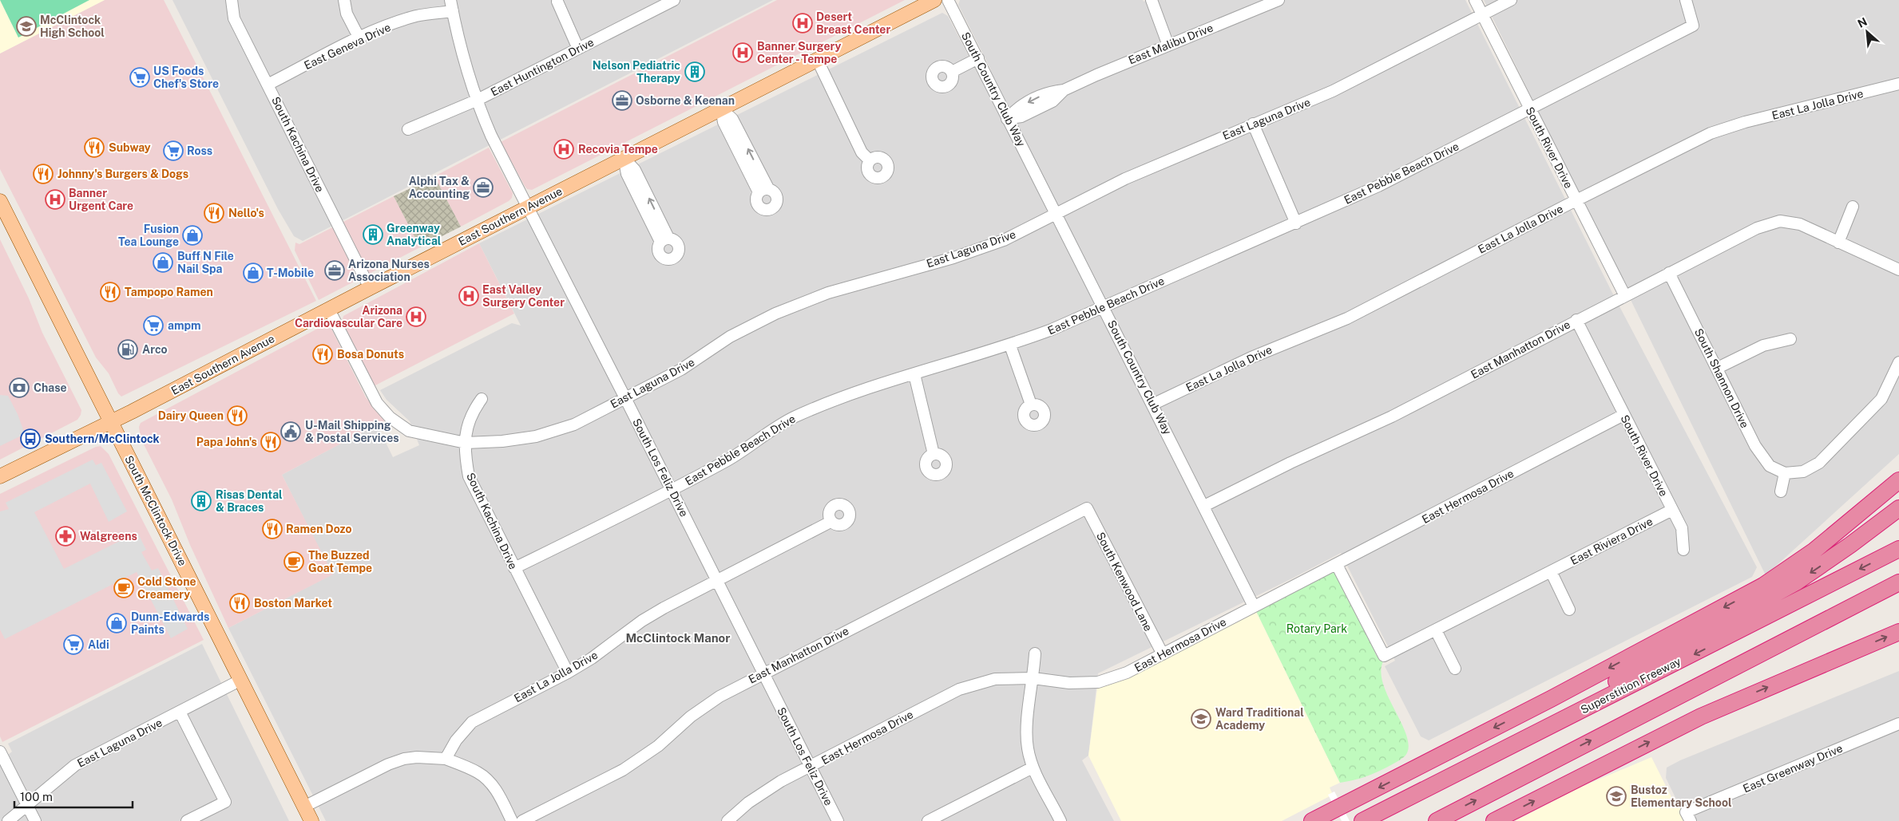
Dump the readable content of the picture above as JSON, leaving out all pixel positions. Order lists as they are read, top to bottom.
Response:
{
  "streets": {
    "highway": ["Superstition Freeway"],
    "main road": ["East Southern Avenue", "South McClintock Drive"],
    "street": [
      "East Malibu Drive",
      "East Geneva Drive",
      "East Huntington Drive",
      "South Country Club Way",
      "East La Jolla Drive",
      "East Laguna Drive",
      "South Kachina Drive",
      "South River Drive",
      "East Pebble Beach Drive",
      "East Manhatton Drive",
      "South Shannon Drive",
      "South Los Feliz Drive",
      "East Hermosa Drive",
      "East Riviera Drive",
      "South Kenwood Lane",
      "East Greenway Drive"
    ]
  },
  "crossings": [
    ["East Malibu Drive", "South Country Club Way"],
    ["East Geneva Drive", "South Kachina Drive"],
    ["East Geneva Drive", "South Los Feliz Drive"],
    ["East Huntington Drive", "South Los Feliz Drive"],
    ["South Country Club Way", "East La Jolla Drive"],
    ["South Country Club Way", "East Laguna Drive"],
    ["South Country Club Way", "East Pebble Beach Drive"],
    ["South Country Club Way", "East Manhatton Drive"],
    ["South Country Club Way", "East Hermosa Drive"],
    ["East La Jolla Drive", "South Kachina Drive"],
    ["East La Jolla Drive", "South River Drive"],
    ["East La Jolla Drive", "South Los Feliz Drive"],
    ["East Laguna Drive", "South Kachina Drive"],
    ["East Laguna Drive", "South River Drive"],
    ["East Laguna Drive", "South Los Feliz Drive"],
    ["East Laguna Drive", "South McClintock Drive"],
    ["South Kachina Drive", "East Pebble Beach Drive"],
    ["South Kachina Drive", "East Southern Avenue"],
    ["South River Drive", "East Pebble Beach Drive"],
    ["South River Drive", "East Manhatton Drive"],
    ["South River Drive", "East Hermosa Drive"],
    ["South River Drive", "East Riviera Drive"],
    ["East Pebble Beach Drive", "South Los Feliz Drive"],
    ["East Southern Avenue", "South Los Feliz Drive"],
    ["East Southern Avenue", "South McClintock Drive"],
    ["East Manhatton Drive", "South Shannon Drive"],
    ["East Manhatton Drive", "South Los Feliz Drive"],
    ["East Manhatton Drive", "South Kenwood Lane"],
    ["South Los Feliz Drive", "East Hermosa Drive"],
    ["East Hermosa Drive", "East Riviera Drive"],
    ["East Hermosa Drive", "South Kenwood Lane"]
  ],
  "districts": ["McClintock Manor"],
  "parks": ["Rotary Park"],
  "places": {
    "hospital": [
      "Desert Breast Center",
      "Banner Surgery Center - Tempe",
      "Recovia Tempe",
      "Banner Urgent Care",
      "East Valley Surgery Center",
      "Arizona Cardiovascular Care"
    ],
    "school or university": ["McClintock High School", "Ward Traditional Academy", "Bustoz Elementary School"],
    "building": ["Nelson Pediatric Therapy", "Greenway Analytical", "Risas Dental & Braces"],
    "supermarket": [
      "US Foods Chef's Store",
      "Ross",
      "ampm",
      "Aldi"
    ],
    "office": ["Osborne & Keenan", "Alphi Tax & Accounting", "Arizona Nurses Association"],
    "restaurant": [
      "Subway",
      "Johnny's Burgers & Dogs",
      "Nello's",
      "Tampopo Ramen",
      "Bosa Donuts",
      "Dairy Queen",
      "Papa John's",
      "Ramen Dozo",
      "Boston Market"
    ],
    "shop": [
      "Fusion Tea Lounge",
      "Buff N File Nail Spa",
      "T-Mobile",
      "Dunn-Edwards Paints"
    ],
    "fuel station": ["Arco"],
    "bank": ["Chase"],
    "public building": ["U-Mail Shipping & Postal Services"],
    "bus stop": ["Southern/McClintock"],
    "pharmacy": ["Walgreens"],
    "cafe": ["The Buzzed Goat Tempe", "Cold Stone Creamery"]
  },
  "scale_bar": "100 m",
  "north": "top left"
}
